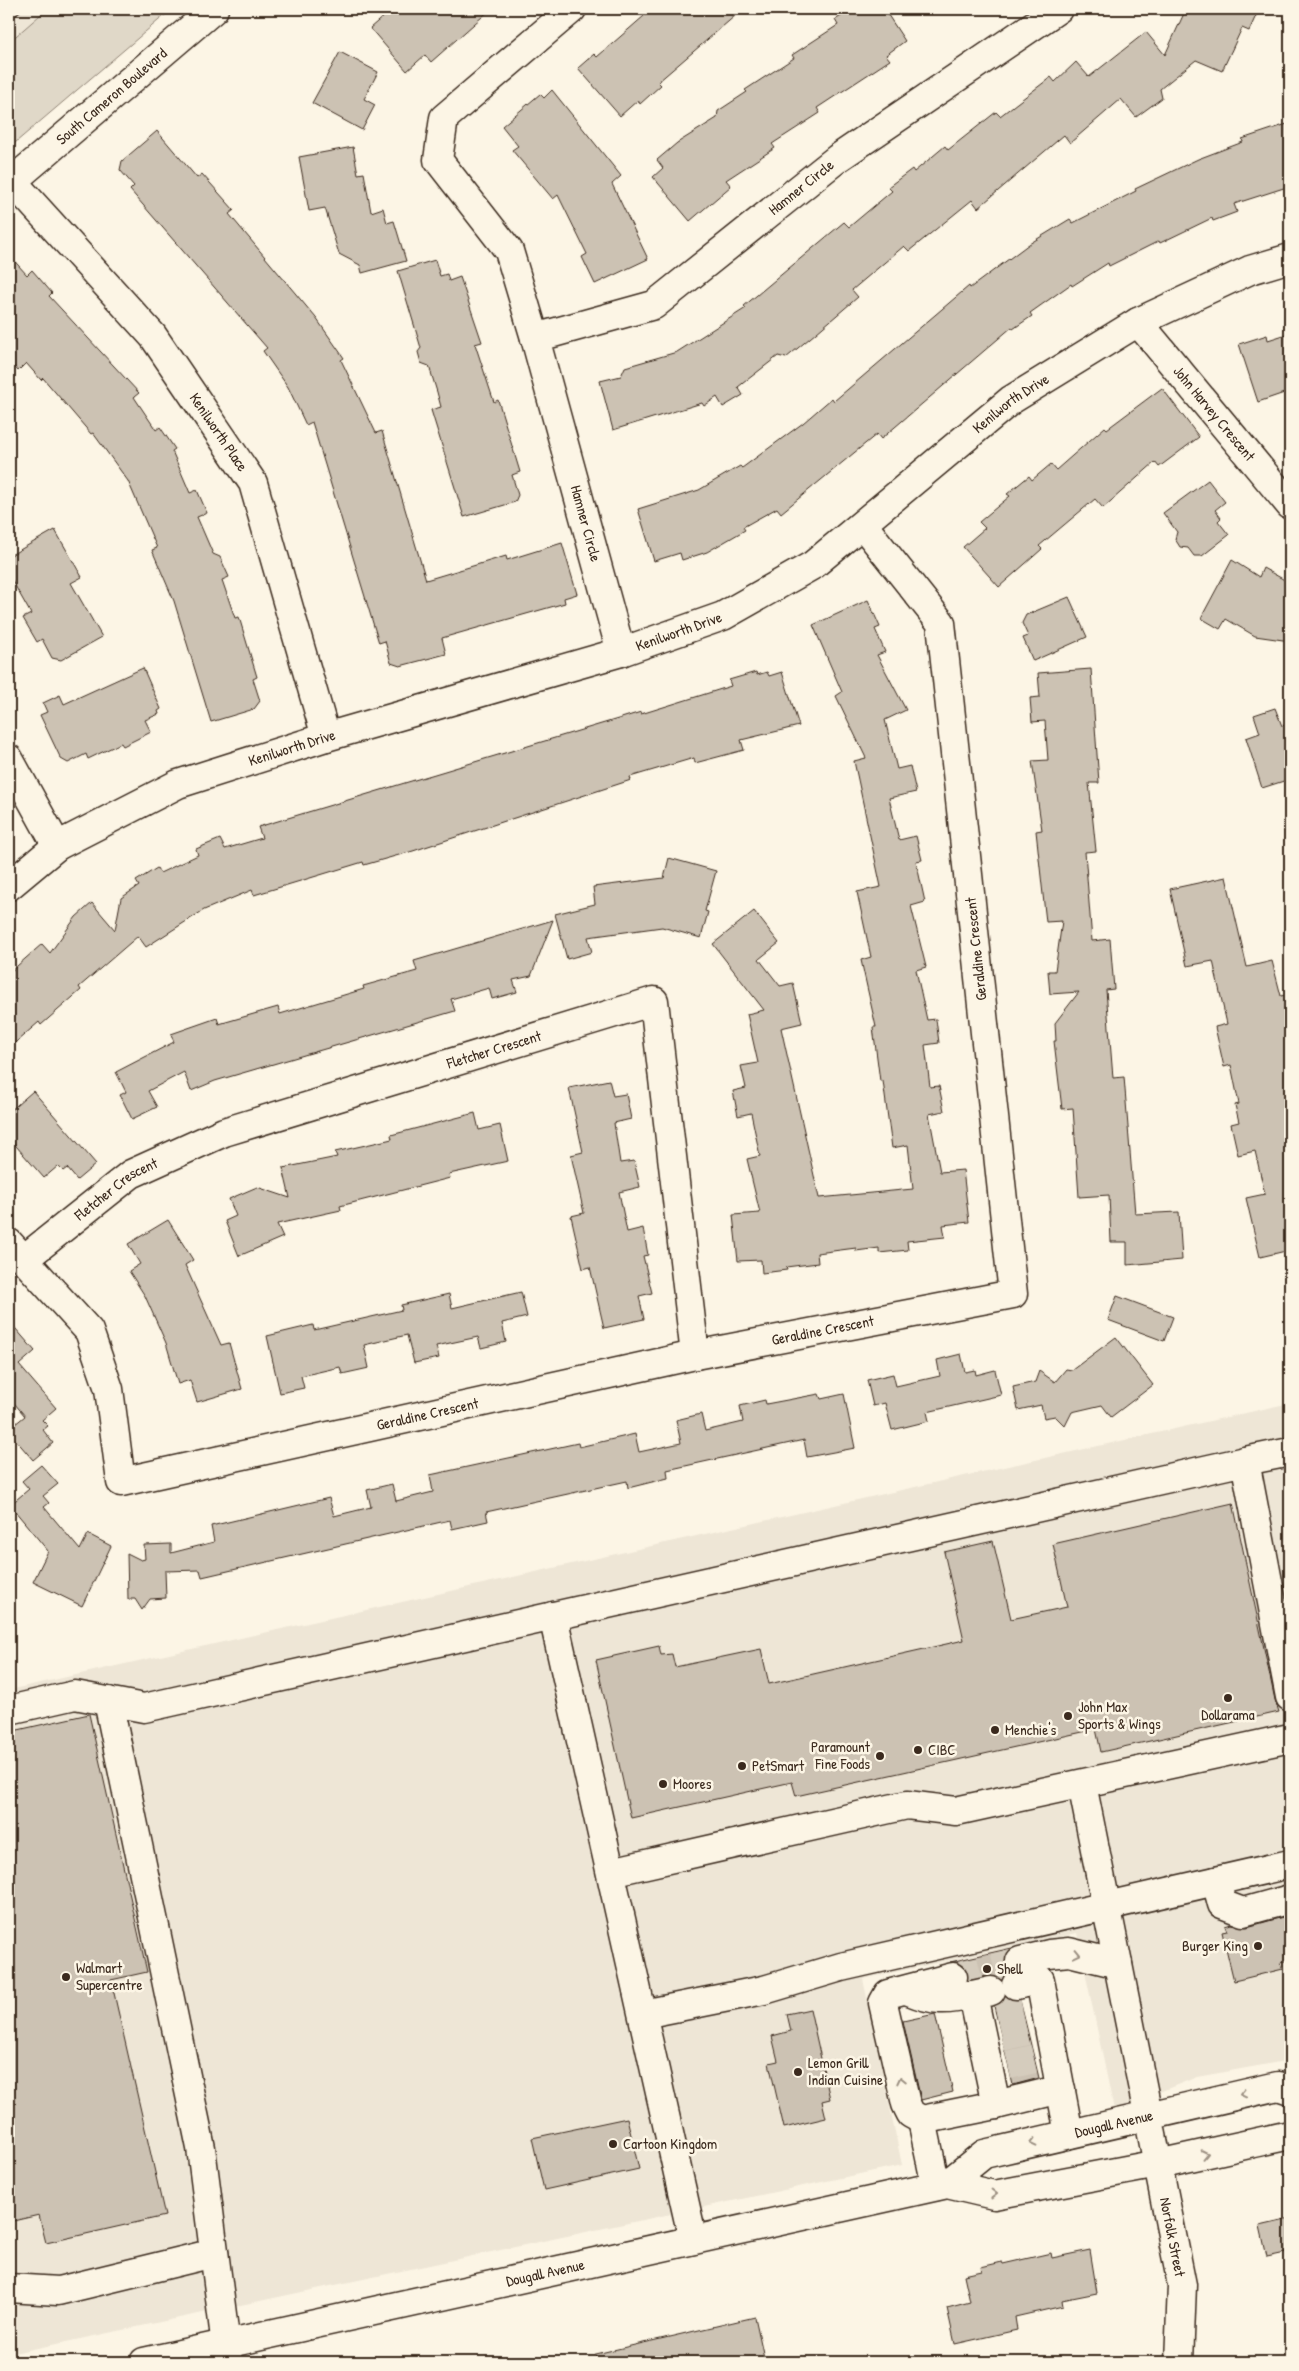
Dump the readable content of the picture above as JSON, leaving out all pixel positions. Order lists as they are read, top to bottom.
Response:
{
  "streets": {
    "street": [
      "South Cameron Boulevard",
      "Hamner Circle",
      "Kenilworth Drive",
      "John Harvey Crescent",
      "Kenilworth Place",
      "Geraldine Crescent",
      "Fletcher Crescent",
      "Dougall Avenue",
      "Norfolk Street"
    ]
  },
  "crossings": [
    ["South Cameron Boulevard", "Kenilworth Place"],
    ["Hamner Circle", "Kenilworth Drive"],
    ["Kenilworth Drive", "John Harvey Crescent"],
    ["Kenilworth Drive", "Kenilworth Place"],
    ["Kenilworth Drive", "Geraldine Crescent"],
    ["Geraldine Crescent", "Fletcher Crescent"],
    ["Dougall Avenue", "Norfolk Street"]
  ],
  "places": [
    "Dollarama",
    "John Max Sports & Wings",
    "Menchie's",
    "CIBC",
    "Paramount Fine Foods",
    "PetSmart",
    "Moores",
    "Burger King",
    "Shell",
    "Walmart Supercentre",
    "Lemon Grill Indian Cuisine",
    "Cartoon Kingdom"
  ]
}
